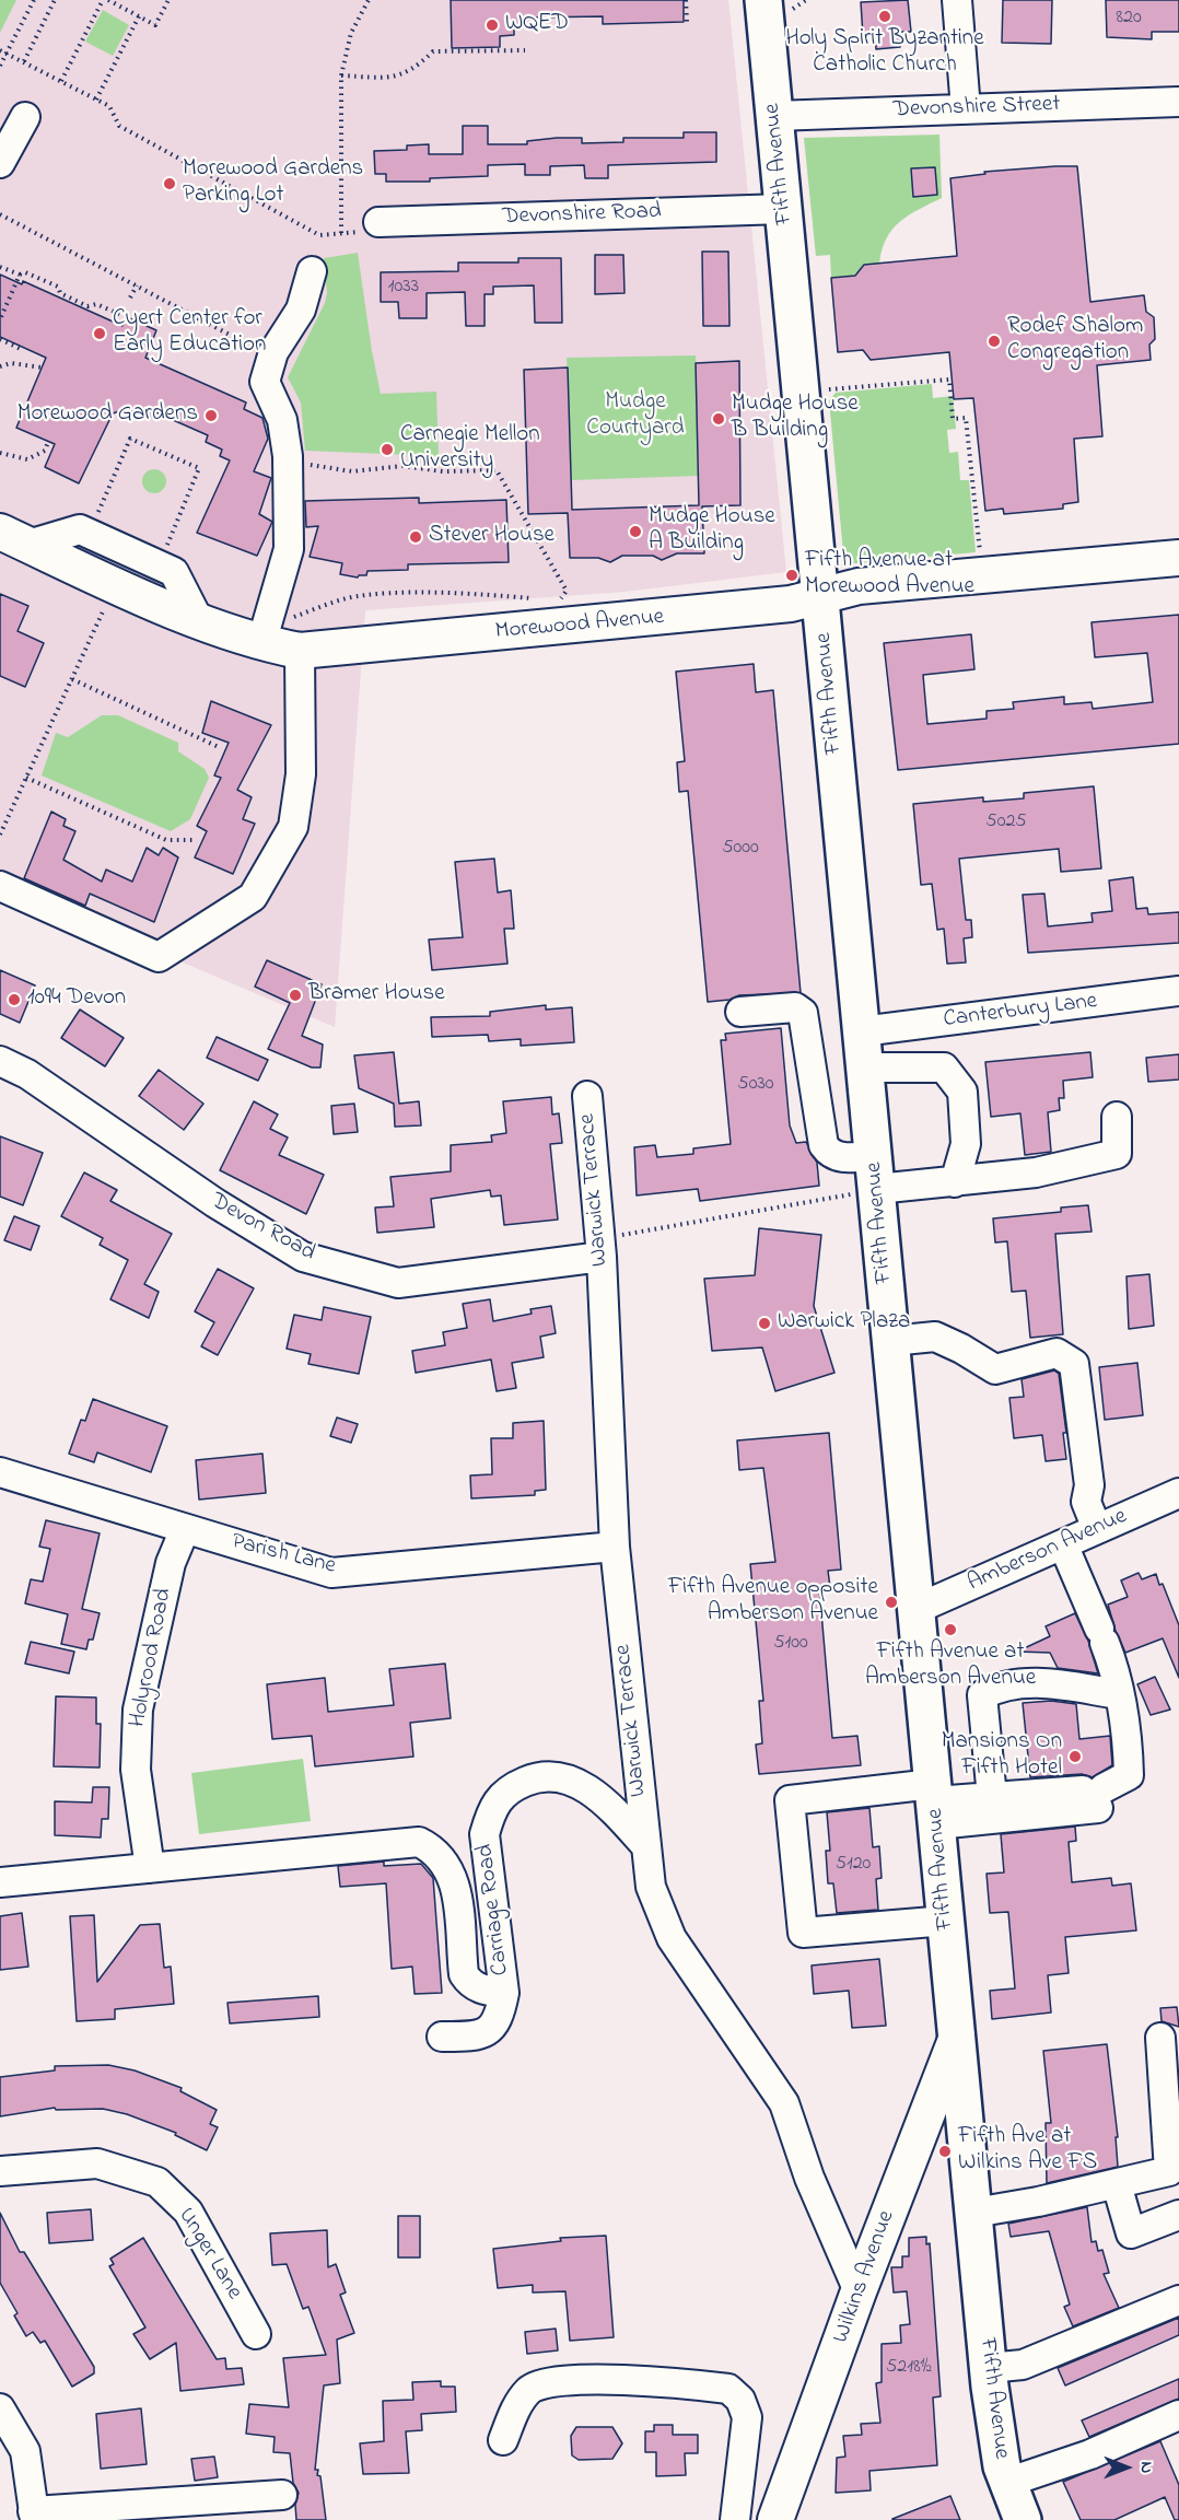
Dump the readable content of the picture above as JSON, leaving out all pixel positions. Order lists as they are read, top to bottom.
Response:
{
  "streets": {
    "highway": ["Fifth Avenue"],
    "main road": ["Morewood Avenue", "Wilkins Avenue"],
    "street": [
      "Devonshire Street",
      "Devonshire Road",
      "Canterbury Lane",
      "Warwick Terrace",
      "Devon Road",
      "Amberson Avenue",
      "Parish Lane",
      "Holyrood Road",
      "Carriage Road",
      "Unger Lane"
    ]
  },
  "crossings": [
    ["Devonshire Street", "Fifth Avenue"],
    ["Fifth Avenue", "Devonshire Road"],
    ["Fifth Avenue", "Morewood Avenue"],
    ["Fifth Avenue", "Canterbury Lane"],
    ["Fifth Avenue", "Amberson Avenue"],
    ["Fifth Avenue", "Wilkins Avenue"],
    ["Warwick Terrace", "Devon Road"],
    ["Warwick Terrace", "Parish Lane"],
    ["Warwick Terrace", "Carriage Road"],
    ["Warwick Terrace", "Wilkins Avenue"],
    ["Parish Lane", "Holyrood Road"]
  ],
  "parks": ["Mudge Courtyard"],
  "places": [
    "Holy Spirit Byzantine Catholic Church",
    "WQED",
    "Morewood Gardens Parking Lot",
    "Cyert Center for Early Education",
    "Rodef Shalom Congregation",
    "Morewood Gardens",
    "Mudge House B Building",
    "Carnegie Mellon University",
    "Mudge House A Building",
    "Stever House",
    "Fifth Avenue at Morewood Avenue",
    "Bramer House",
    "1094 Devon",
    "Warwick Plaza",
    "Fifth Avenue opposite Amberson Avenue",
    "Fifth Avenue at Amberson Avenue",
    "Mansions On Fifth Hotel",
    "Fifth Ave at Wilkins Ave FS"
  ],
  "house_numbers": [
    "820",
    "1033",
    "5025",
    "5000",
    "5030",
    "5100",
    "5120",
    "5218½"
  ],
  "north": "right"
}
